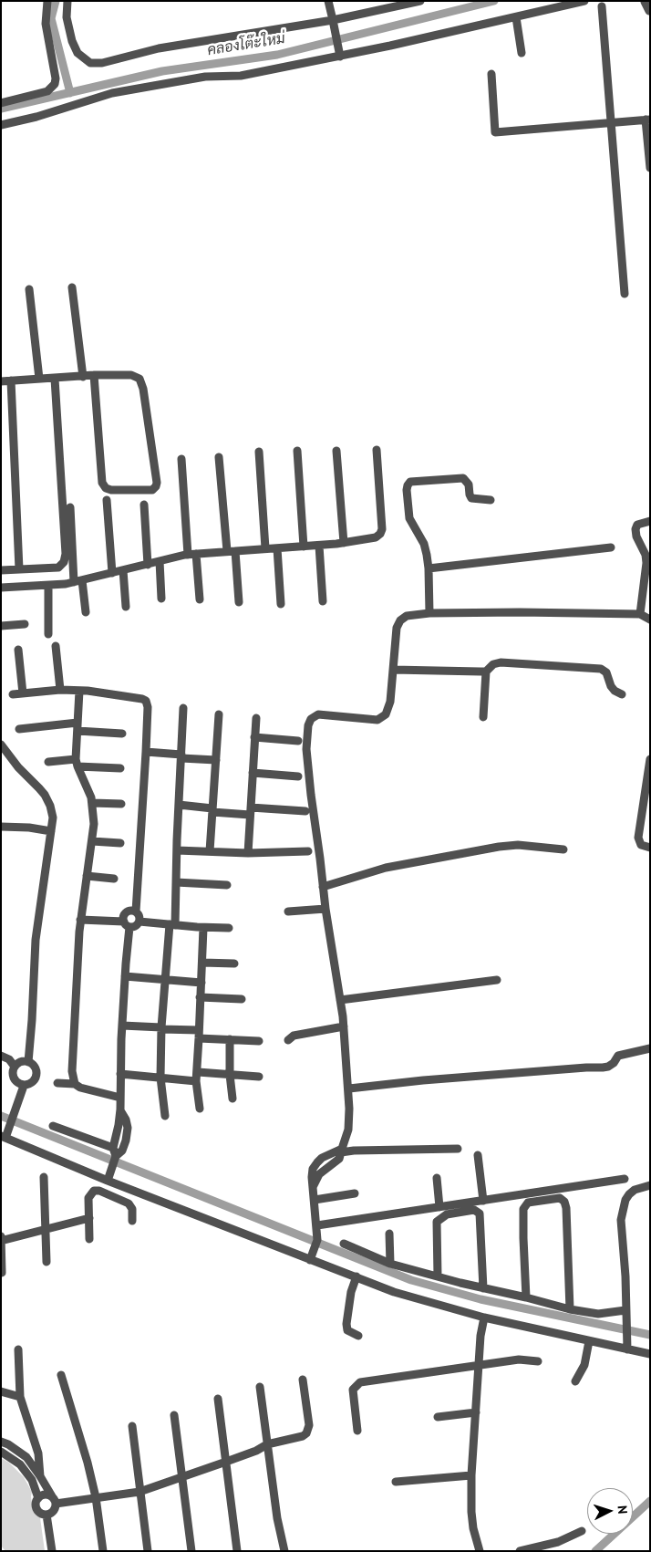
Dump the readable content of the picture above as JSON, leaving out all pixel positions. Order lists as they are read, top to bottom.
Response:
{
  "water": ["คลองโต๊ะใหม่"],
  "north": "right"
}
